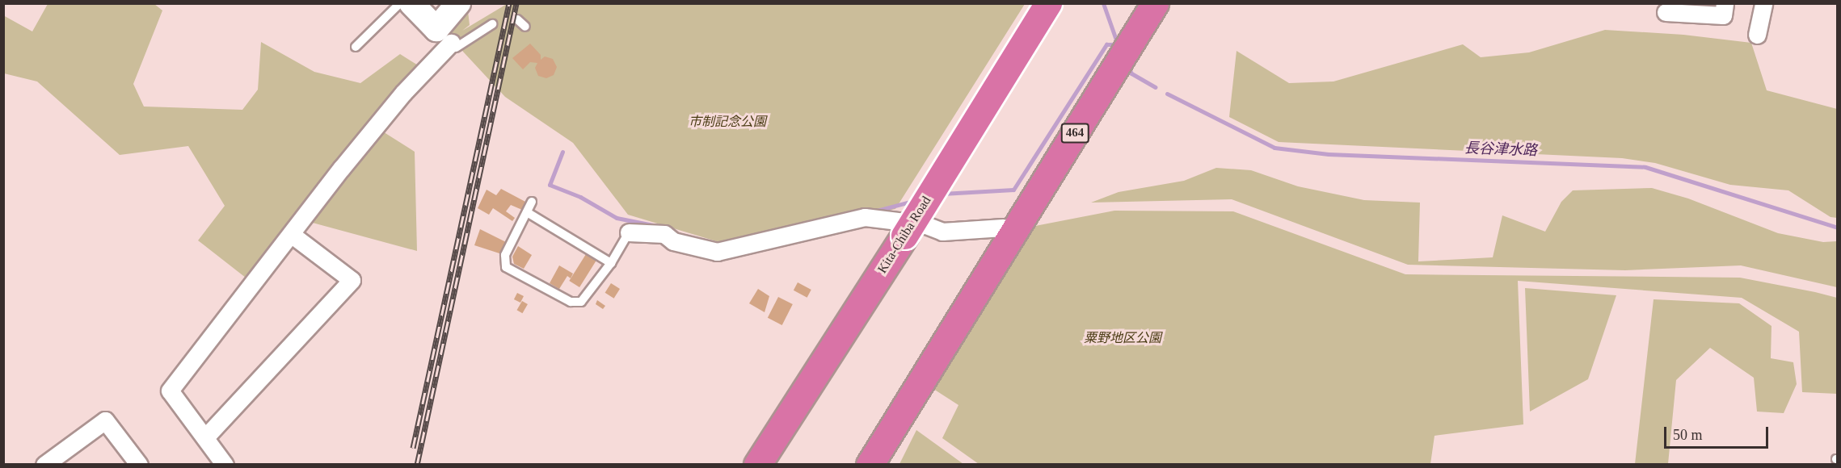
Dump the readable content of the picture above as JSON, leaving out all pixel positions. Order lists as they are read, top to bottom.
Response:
{
  "streets": {
    "highway": ["464", "Kita-Chiba Road"]
  },
  "water": ["長谷津水路"],
  "parks": ["市制記念公園", "粟野地区公園"],
  "scale_bar": "50 m"
}
